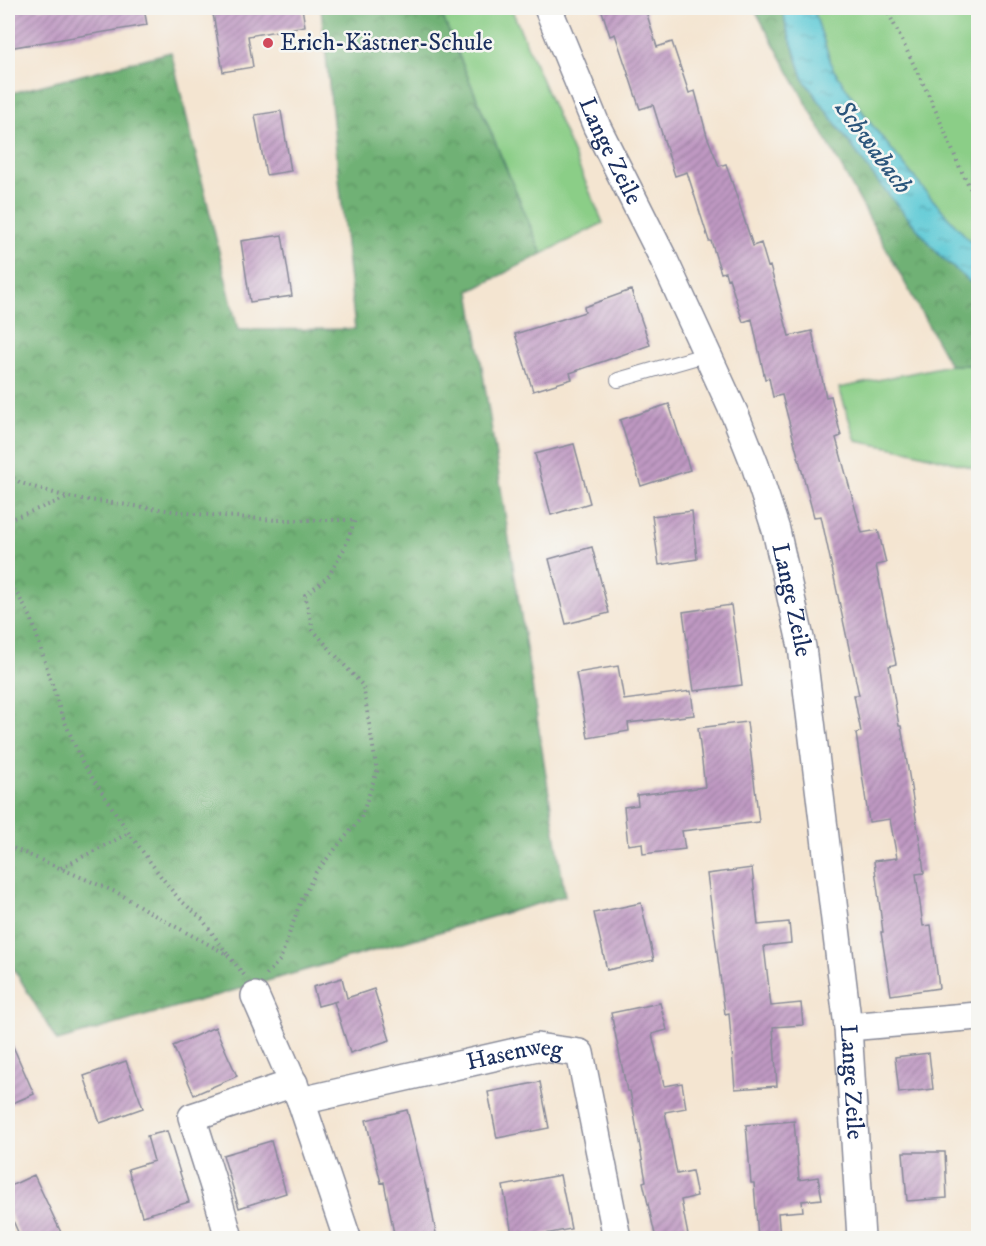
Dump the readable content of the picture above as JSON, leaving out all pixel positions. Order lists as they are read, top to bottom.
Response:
{
  "streets": {
    "street": ["Lange Zeile", "Hasenweg"]
  },
  "water": ["Schwabach"],
  "places": ["Erich-Kästner-Schule"]
}
